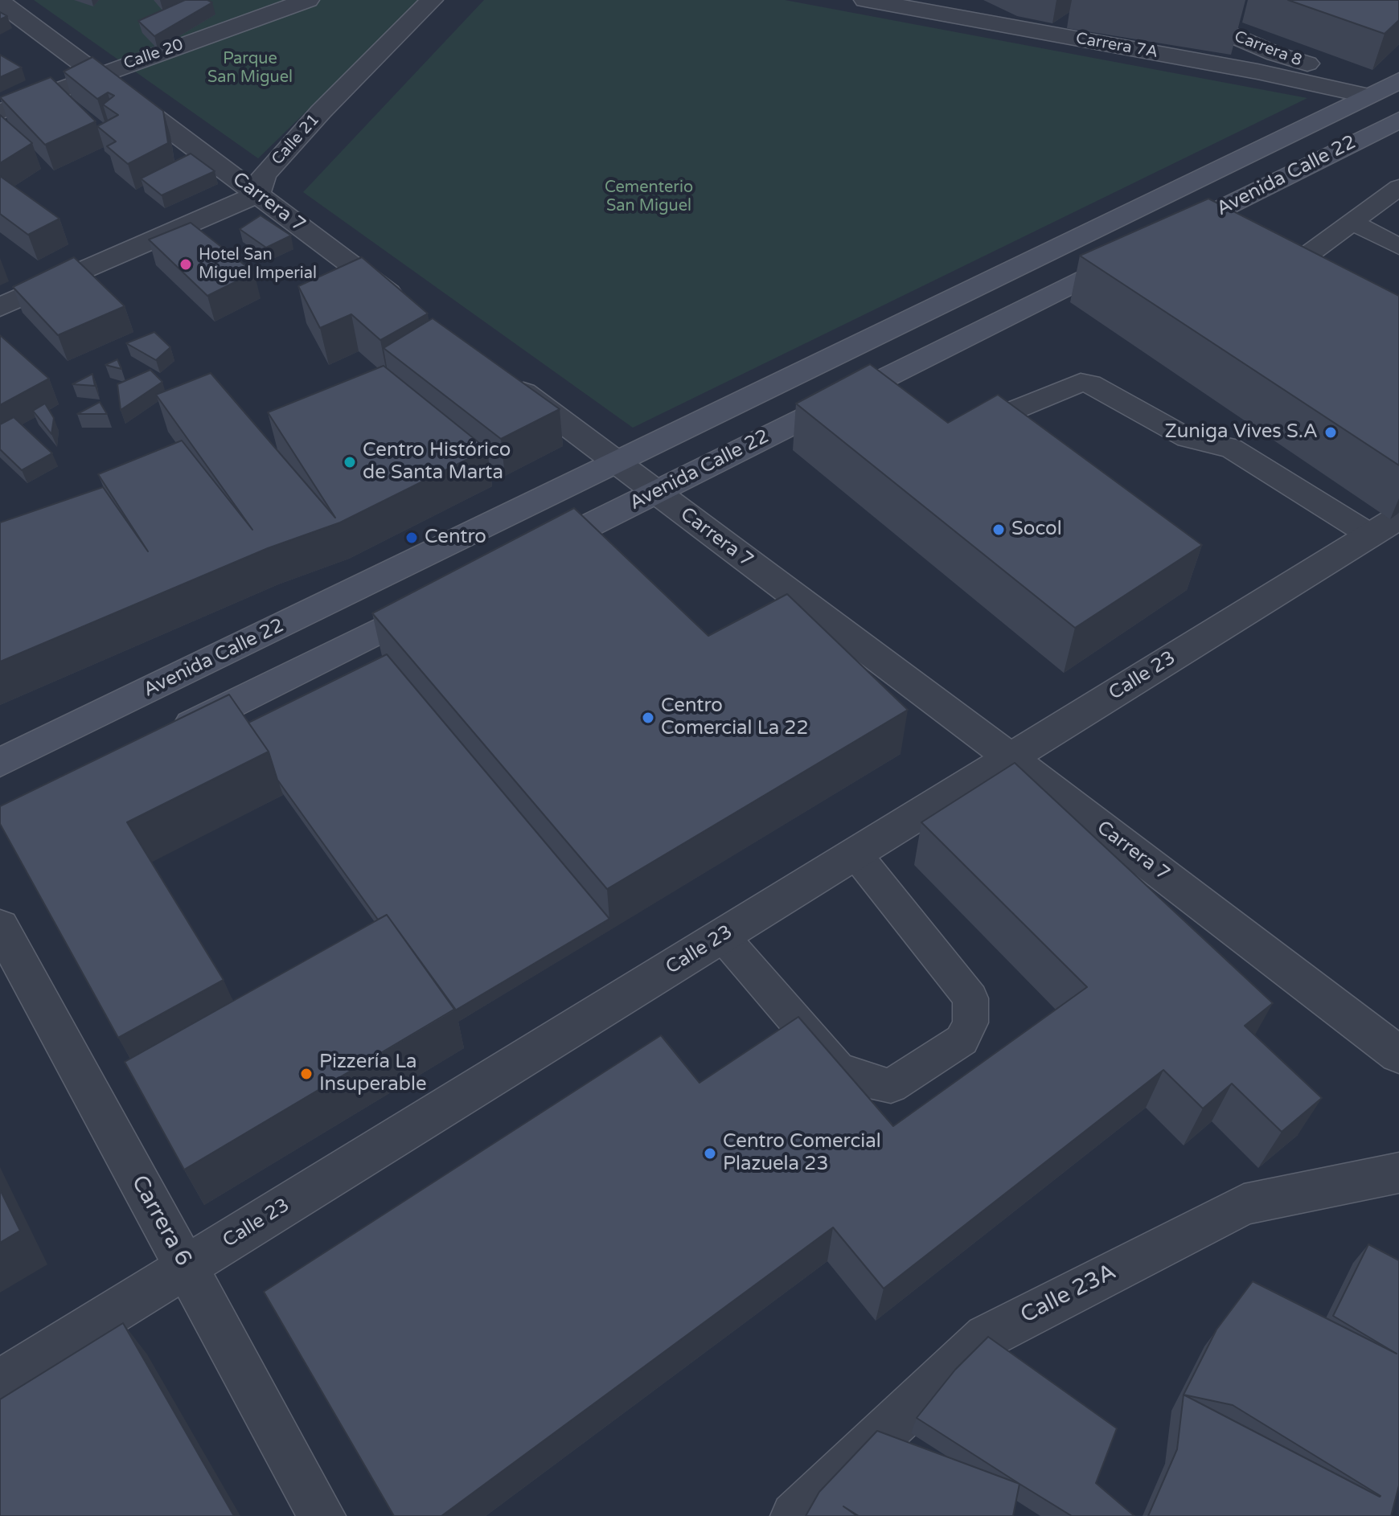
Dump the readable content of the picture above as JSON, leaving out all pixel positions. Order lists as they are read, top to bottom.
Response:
{
  "streets": {
    "main road": ["Avenida Calle 22"],
    "street": [
      "Carrera 7A",
      "Carrera 8",
      "Calle 20",
      "Calle 21",
      "Carrera 7",
      "Calle 23",
      "Carrera 6",
      "Calle 23A"
    ]
  },
  "crossings": [
    ["Carrera 7A", "Carrera 8"],
    ["Carrera 7A", "Avenida Calle 22"],
    ["Carrera 8", "Avenida Calle 22"],
    ["Calle 20", "Carrera 7"],
    ["Calle 21", "Carrera 7"],
    ["Avenida Calle 22", "Carrera 7"],
    ["Carrera 7", "Calle 23"],
    ["Calle 23", "Carrera 6"]
  ],
  "parks": ["Parque San Miguel", "Cementerio San Miguel"],
  "places": [
    "Hotel San Miguel Imperial",
    "Zuniga Vives S.A",
    "Centro Histórico de Santa Marta",
    "Socol",
    "Centro",
    "Centro Comercial La 22",
    "Pizzería La Insuperable",
    "Centro Comercial Plazuela 23"
  ]
}
